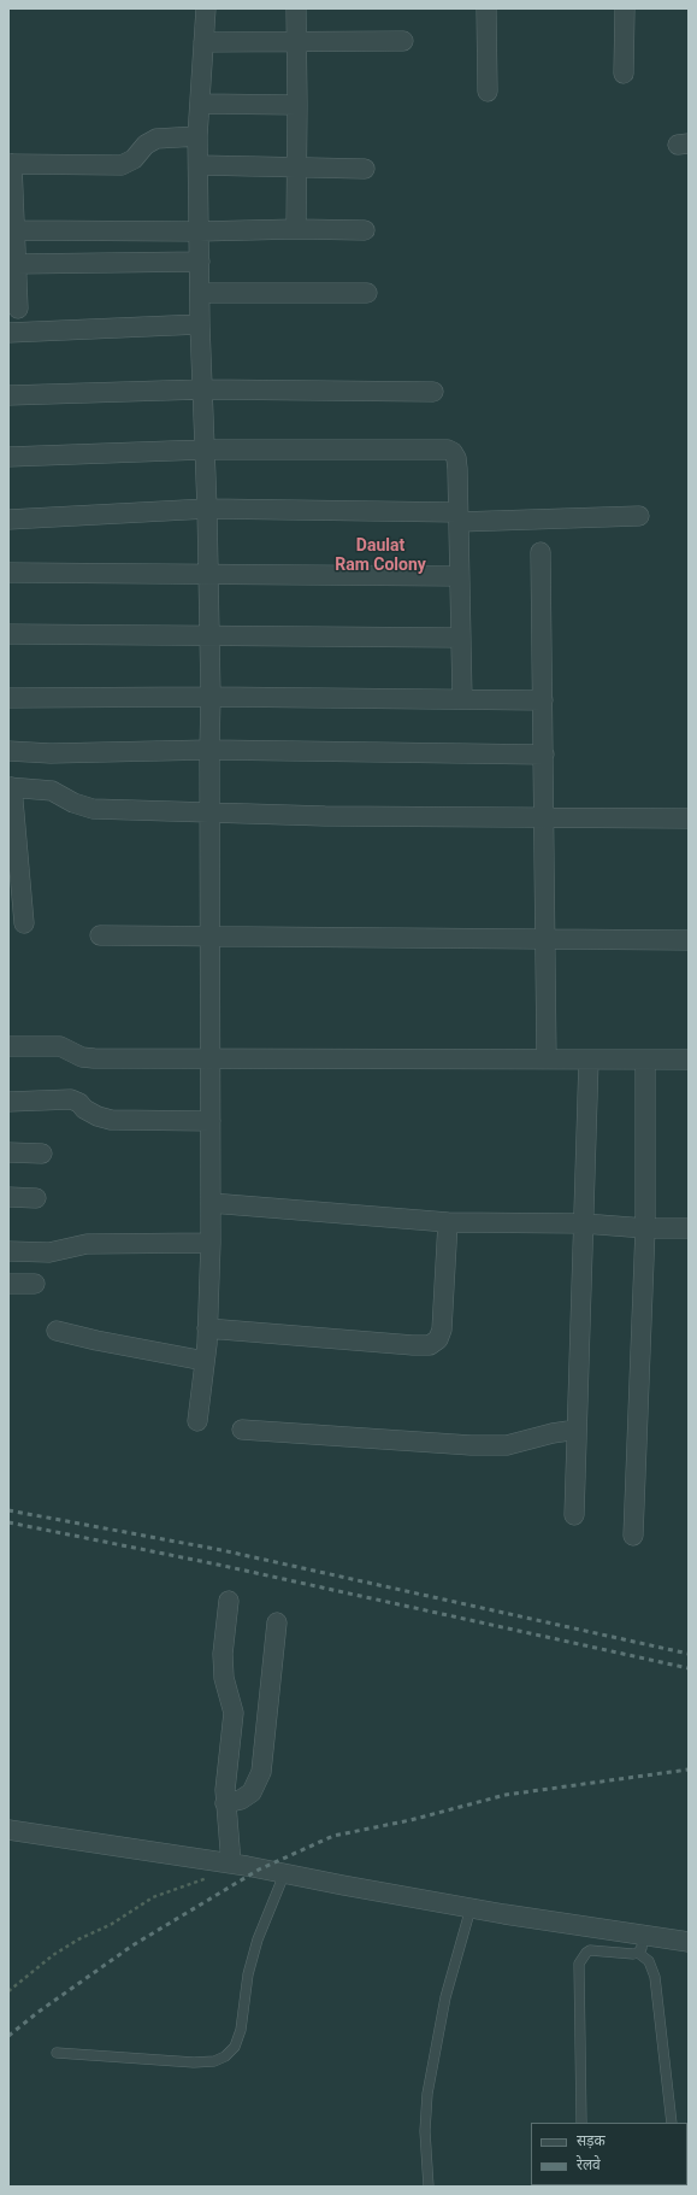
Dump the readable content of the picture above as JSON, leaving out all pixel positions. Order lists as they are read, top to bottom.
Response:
{
  "districts": ["Daulat Ram Colony"],
  "legend": ["सड़क", "रेलवे"]
}
